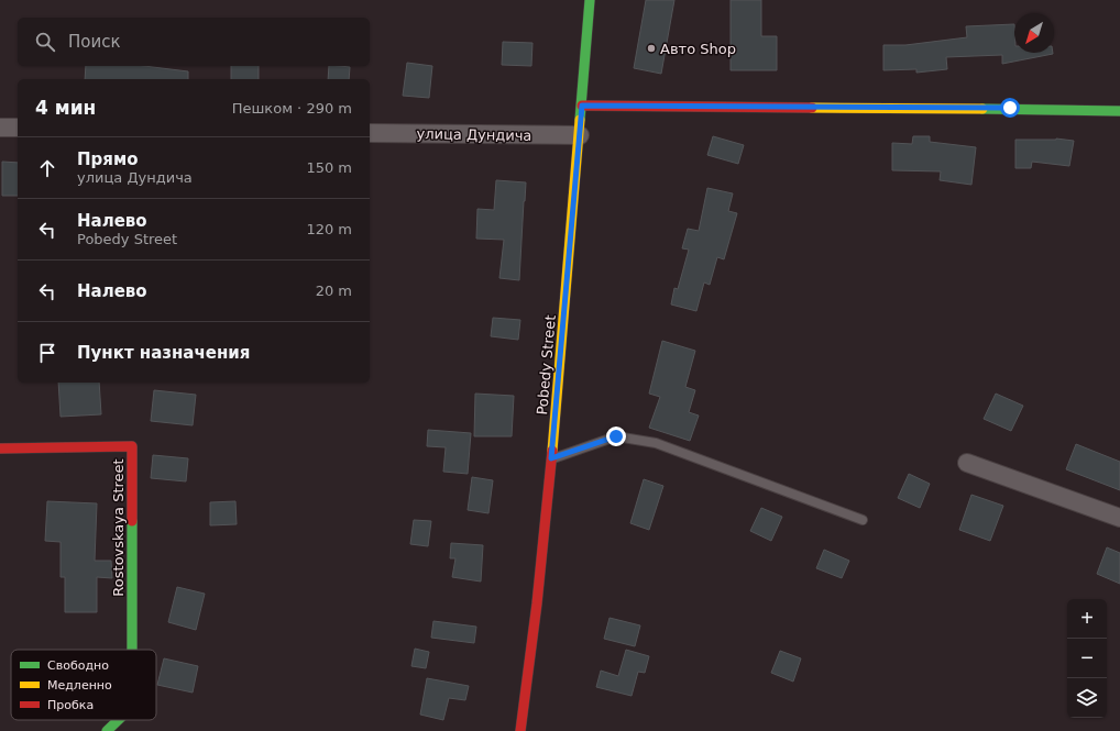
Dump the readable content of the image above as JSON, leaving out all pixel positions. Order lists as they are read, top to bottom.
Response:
{
  "streets": {
    "street": ["улица Дундича", "Pobedy Street", "Rostovskaya Street"]
  },
  "crossings": [
    ["улица Дундича", "Pobedy Street"]
  ],
  "places": ["Авто Shop"],
  "legend": ["Свободно", "Медленно", "Пробка"],
  "north": "bottom left",
  "page": {
    "search": "Поиск",
    "heading": ["4 мин", "Пешком · 290 m"],
    "list": [
      ["Прямо", "улица Дундича", "150 m"],
      ["Налево", "Pobedy Street", "120 m"],
      ["Налево", "20 m"],
      "Пункт назначения"
    ],
    "map_buttons": ["+", "−"]
  }
}
